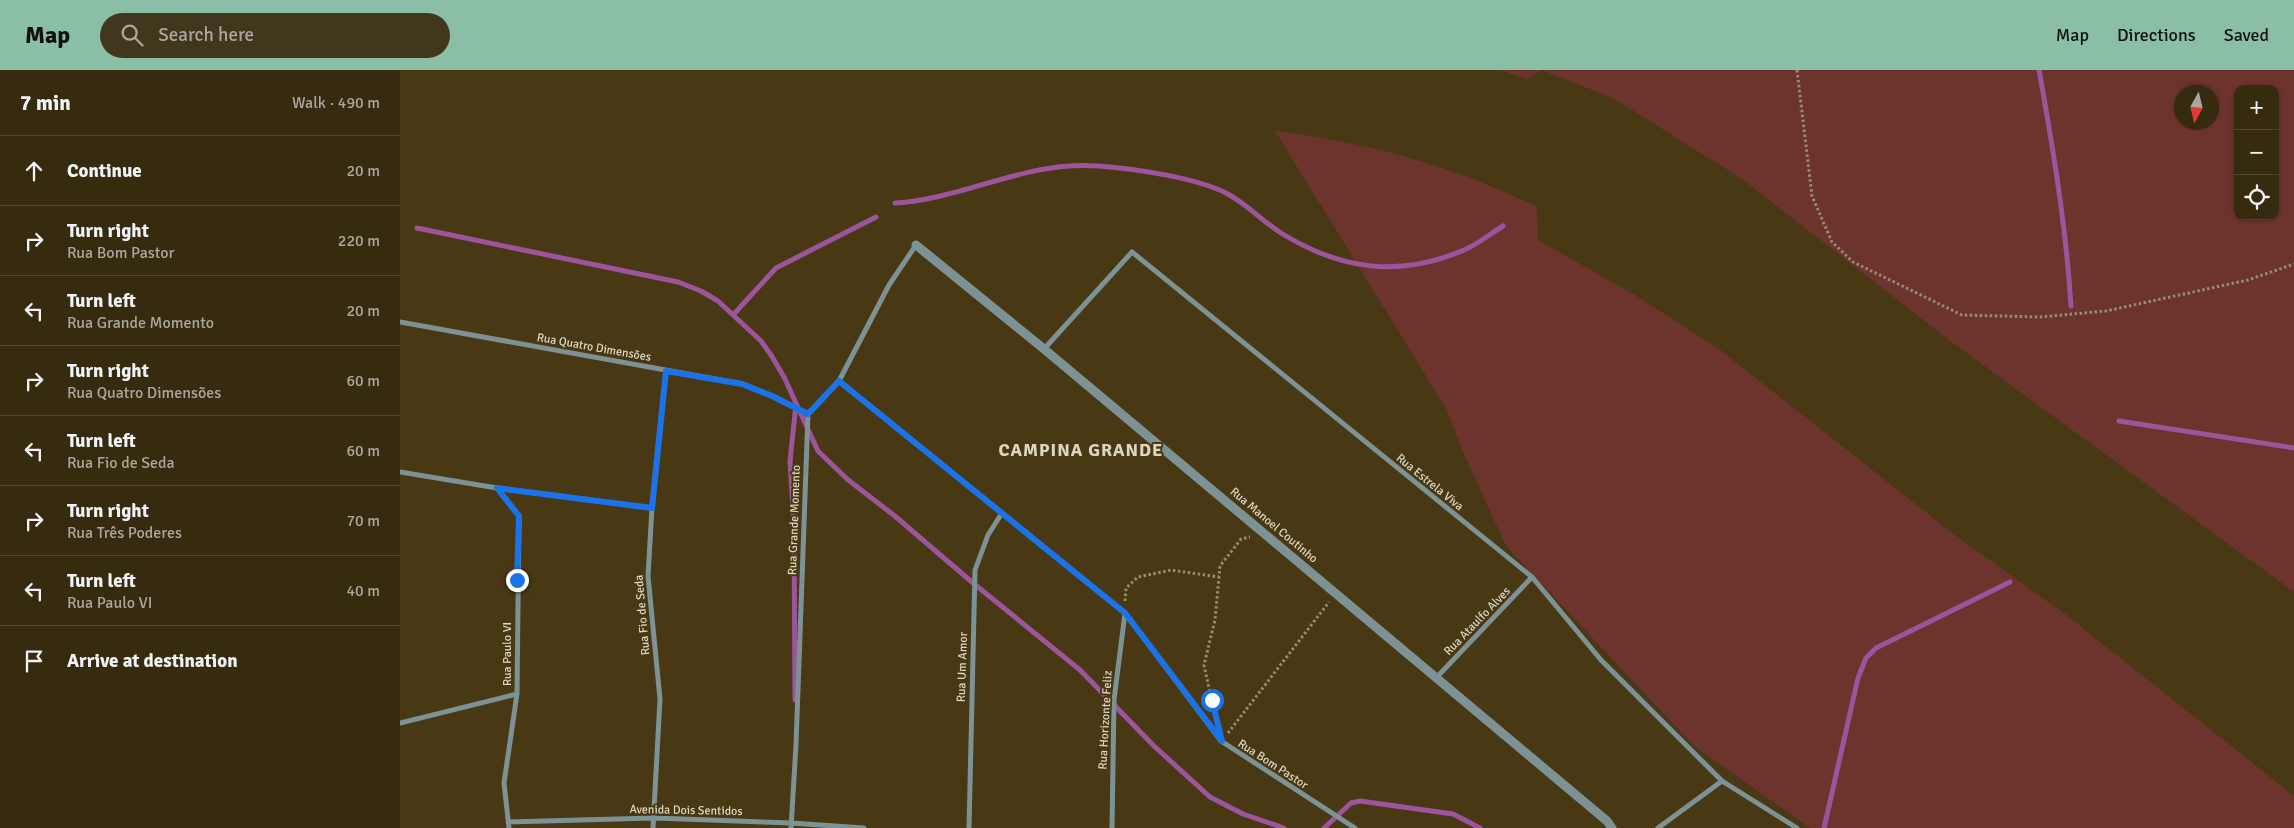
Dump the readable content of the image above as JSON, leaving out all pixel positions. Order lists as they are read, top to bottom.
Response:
{
  "streets": {
    "street": [
      "Rua Quatro Dimensões",
      "Rua Estrela Viva",
      "Rua Grande Momento",
      "Rua Manoel Coutinho",
      "Rua Fio de Seda",
      "Rua Ataulfo Alves",
      "Rua Paulo VI",
      "Rua Um Amor",
      "Rua Horizonte Feliz",
      "Rua Bom Pastor",
      "Avenida Dois Sentidos"
    ]
  },
  "crossings": [
    ["Rua Quatro Dimensões", "Rua Grande Momento"],
    ["Rua Quatro Dimensões", "Rua Fio de Seda"],
    ["Rua Estrela Viva", "Rua Manoel Coutinho"],
    ["Rua Estrela Viva", "Rua Ataulfo Alves"],
    ["Rua Grande Momento", "Avenida Dois Sentidos"],
    ["Rua Manoel Coutinho", "Rua Ataulfo Alves"],
    ["Rua Fio de Seda", "Avenida Dois Sentidos"],
    ["Rua Paulo VI", "Avenida Dois Sentidos"],
    ["Rua Um Amor", "Rua Bom Pastor"],
    ["Rua Horizonte Feliz", "Rua Bom Pastor"]
  ],
  "districts": ["CAMPINA GRANDE"],
  "north": "bottom",
  "page": {
    "header": "Map",
    "search": "Search here",
    "nav": ["Map", "Directions", "Saved"],
    "heading": ["7 min", "Walk · 490 m"],
    "map_buttons": ["+", "−"],
    "list": [
      ["Continue", "20 m"],
      ["Turn right", "Rua Bom Pastor", "220 m"],
      ["Turn left", "Rua Grande Momento", "20 m"],
      ["Turn right", "Rua Quatro Dimensões", "60 m"],
      ["Turn left", "Rua Fio de Seda", "60 m"],
      ["Turn right", "Rua Três Poderes", "70 m"],
      ["Turn left", "Rua Paulo VI", "40 m"],
      "Arrive at destination"
    ]
  }
}
